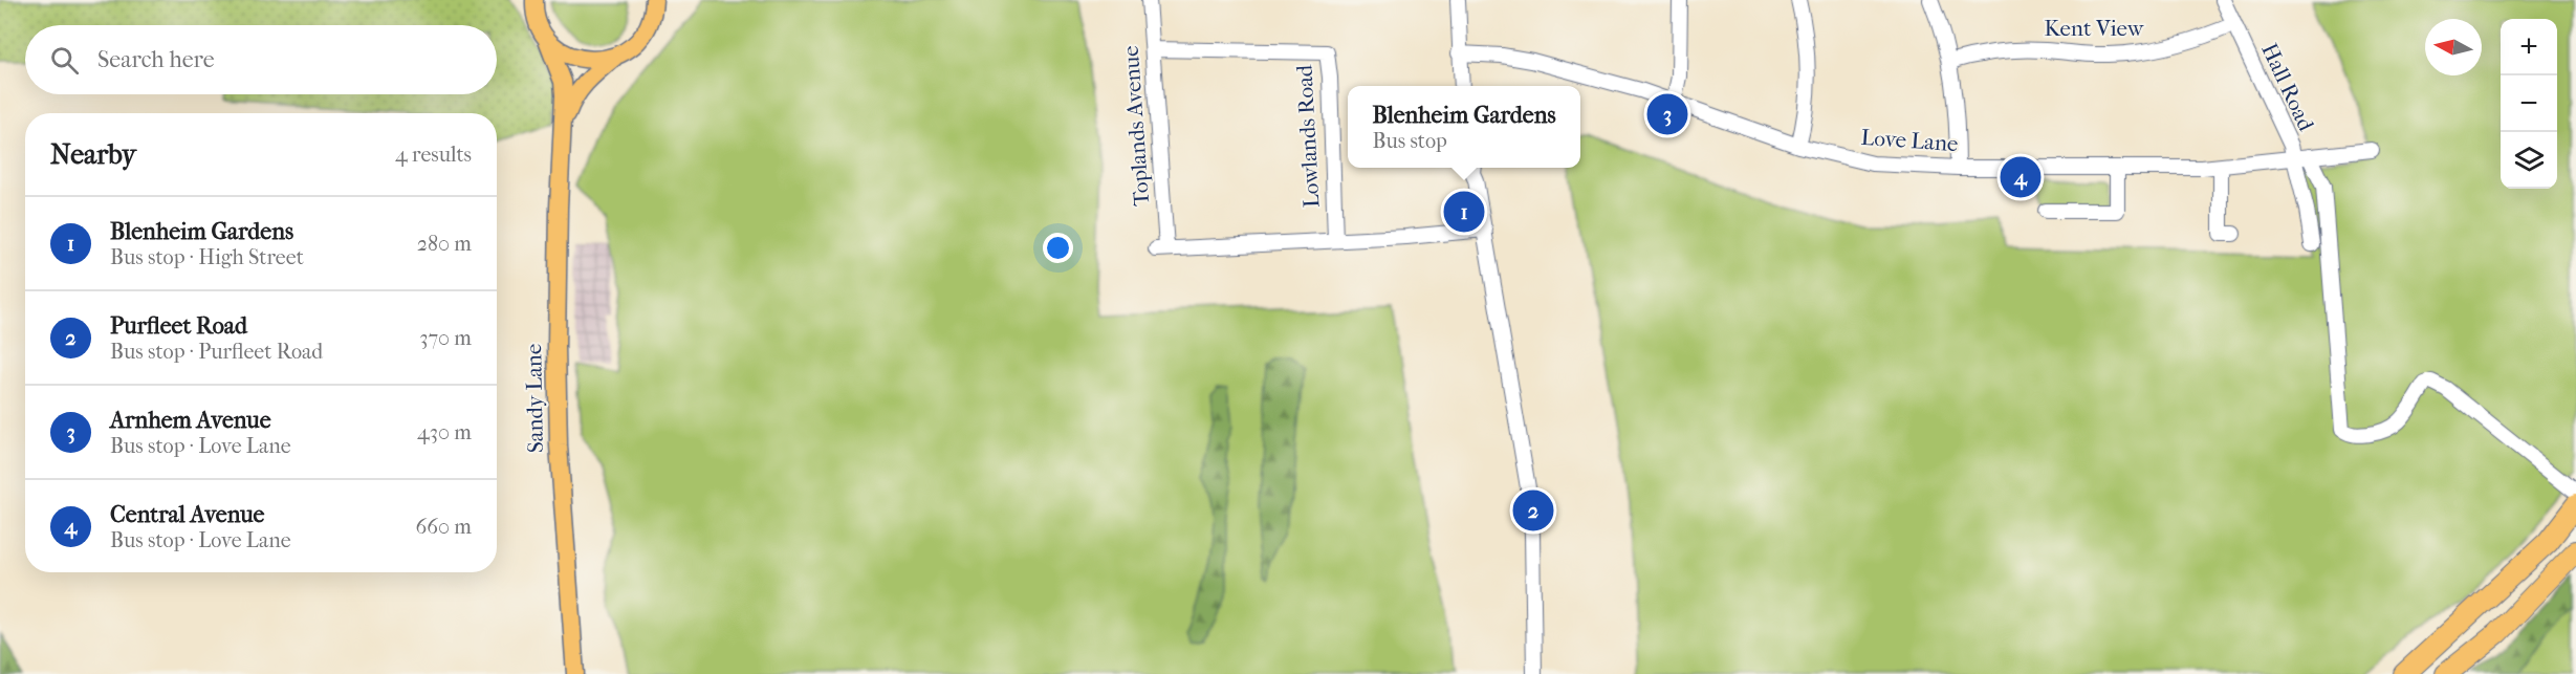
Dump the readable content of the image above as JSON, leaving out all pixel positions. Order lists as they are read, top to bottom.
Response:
{
  "streets": {
    "main road": ["Sandy Lane"],
    "street": [
      "Kent View",
      "Hall Road",
      "Toplands Avenue",
      "Lowlands Road",
      "Love Lane"
    ]
  },
  "crossings": [
    ["Kent View", "Hall Road"],
    ["Hall Road", "Love Lane"],
    ["Toplands Avenue", "Lowlands Road"]
  ],
  "north": "left",
  "page": {
    "map_buttons": ["+", "−"],
    "search": "Search here",
    "popup": ["Blenheim Gardens", "Bus stop"],
    "pins": [
      "3",
      "4",
      "1",
      "2"
    ],
    "heading": ["Nearby", "4 results"],
    "list": [
      {
        "mark": "1",
        "name": "Blenheim Gardens",
        "note": "Bus stop · High Street",
        "value": "280 m"
      },
      {
        "mark": "2",
        "name": "Purfleet Road",
        "note": "Bus stop · Purfleet Road",
        "value": "370 m"
      },
      {
        "mark": "3",
        "name": "Arnhem Avenue",
        "note": "Bus stop · Love Lane",
        "value": "430 m"
      },
      {
        "mark": "4",
        "name": "Central Avenue",
        "note": "Bus stop · Love Lane",
        "value": "660 m"
      }
    ]
  }
}
